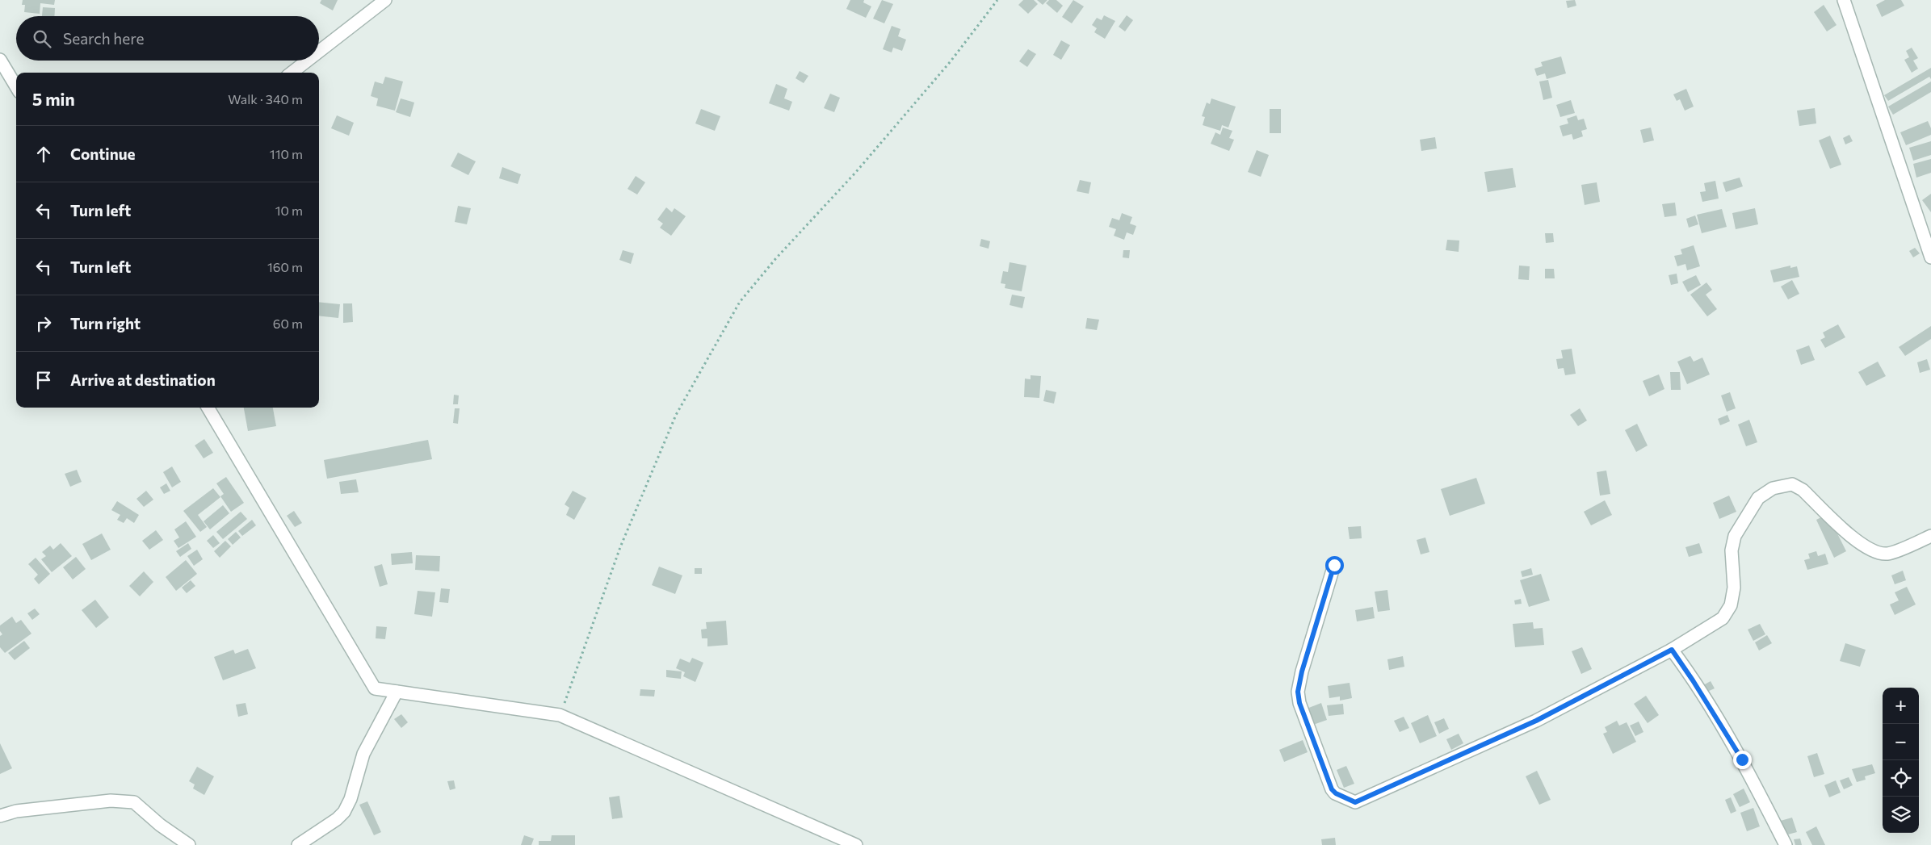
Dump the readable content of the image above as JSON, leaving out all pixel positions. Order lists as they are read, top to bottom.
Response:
{
  "page": {
    "search": "Search here",
    "heading": ["5 min", "Walk · 340 m"],
    "list": [
      ["Continue", "110 m"],
      ["Turn left", "10 m"],
      ["Turn left", "160 m"],
      ["Turn right", "60 m"],
      "Arrive at destination"
    ],
    "map_buttons": ["+", "−"]
  }
}
